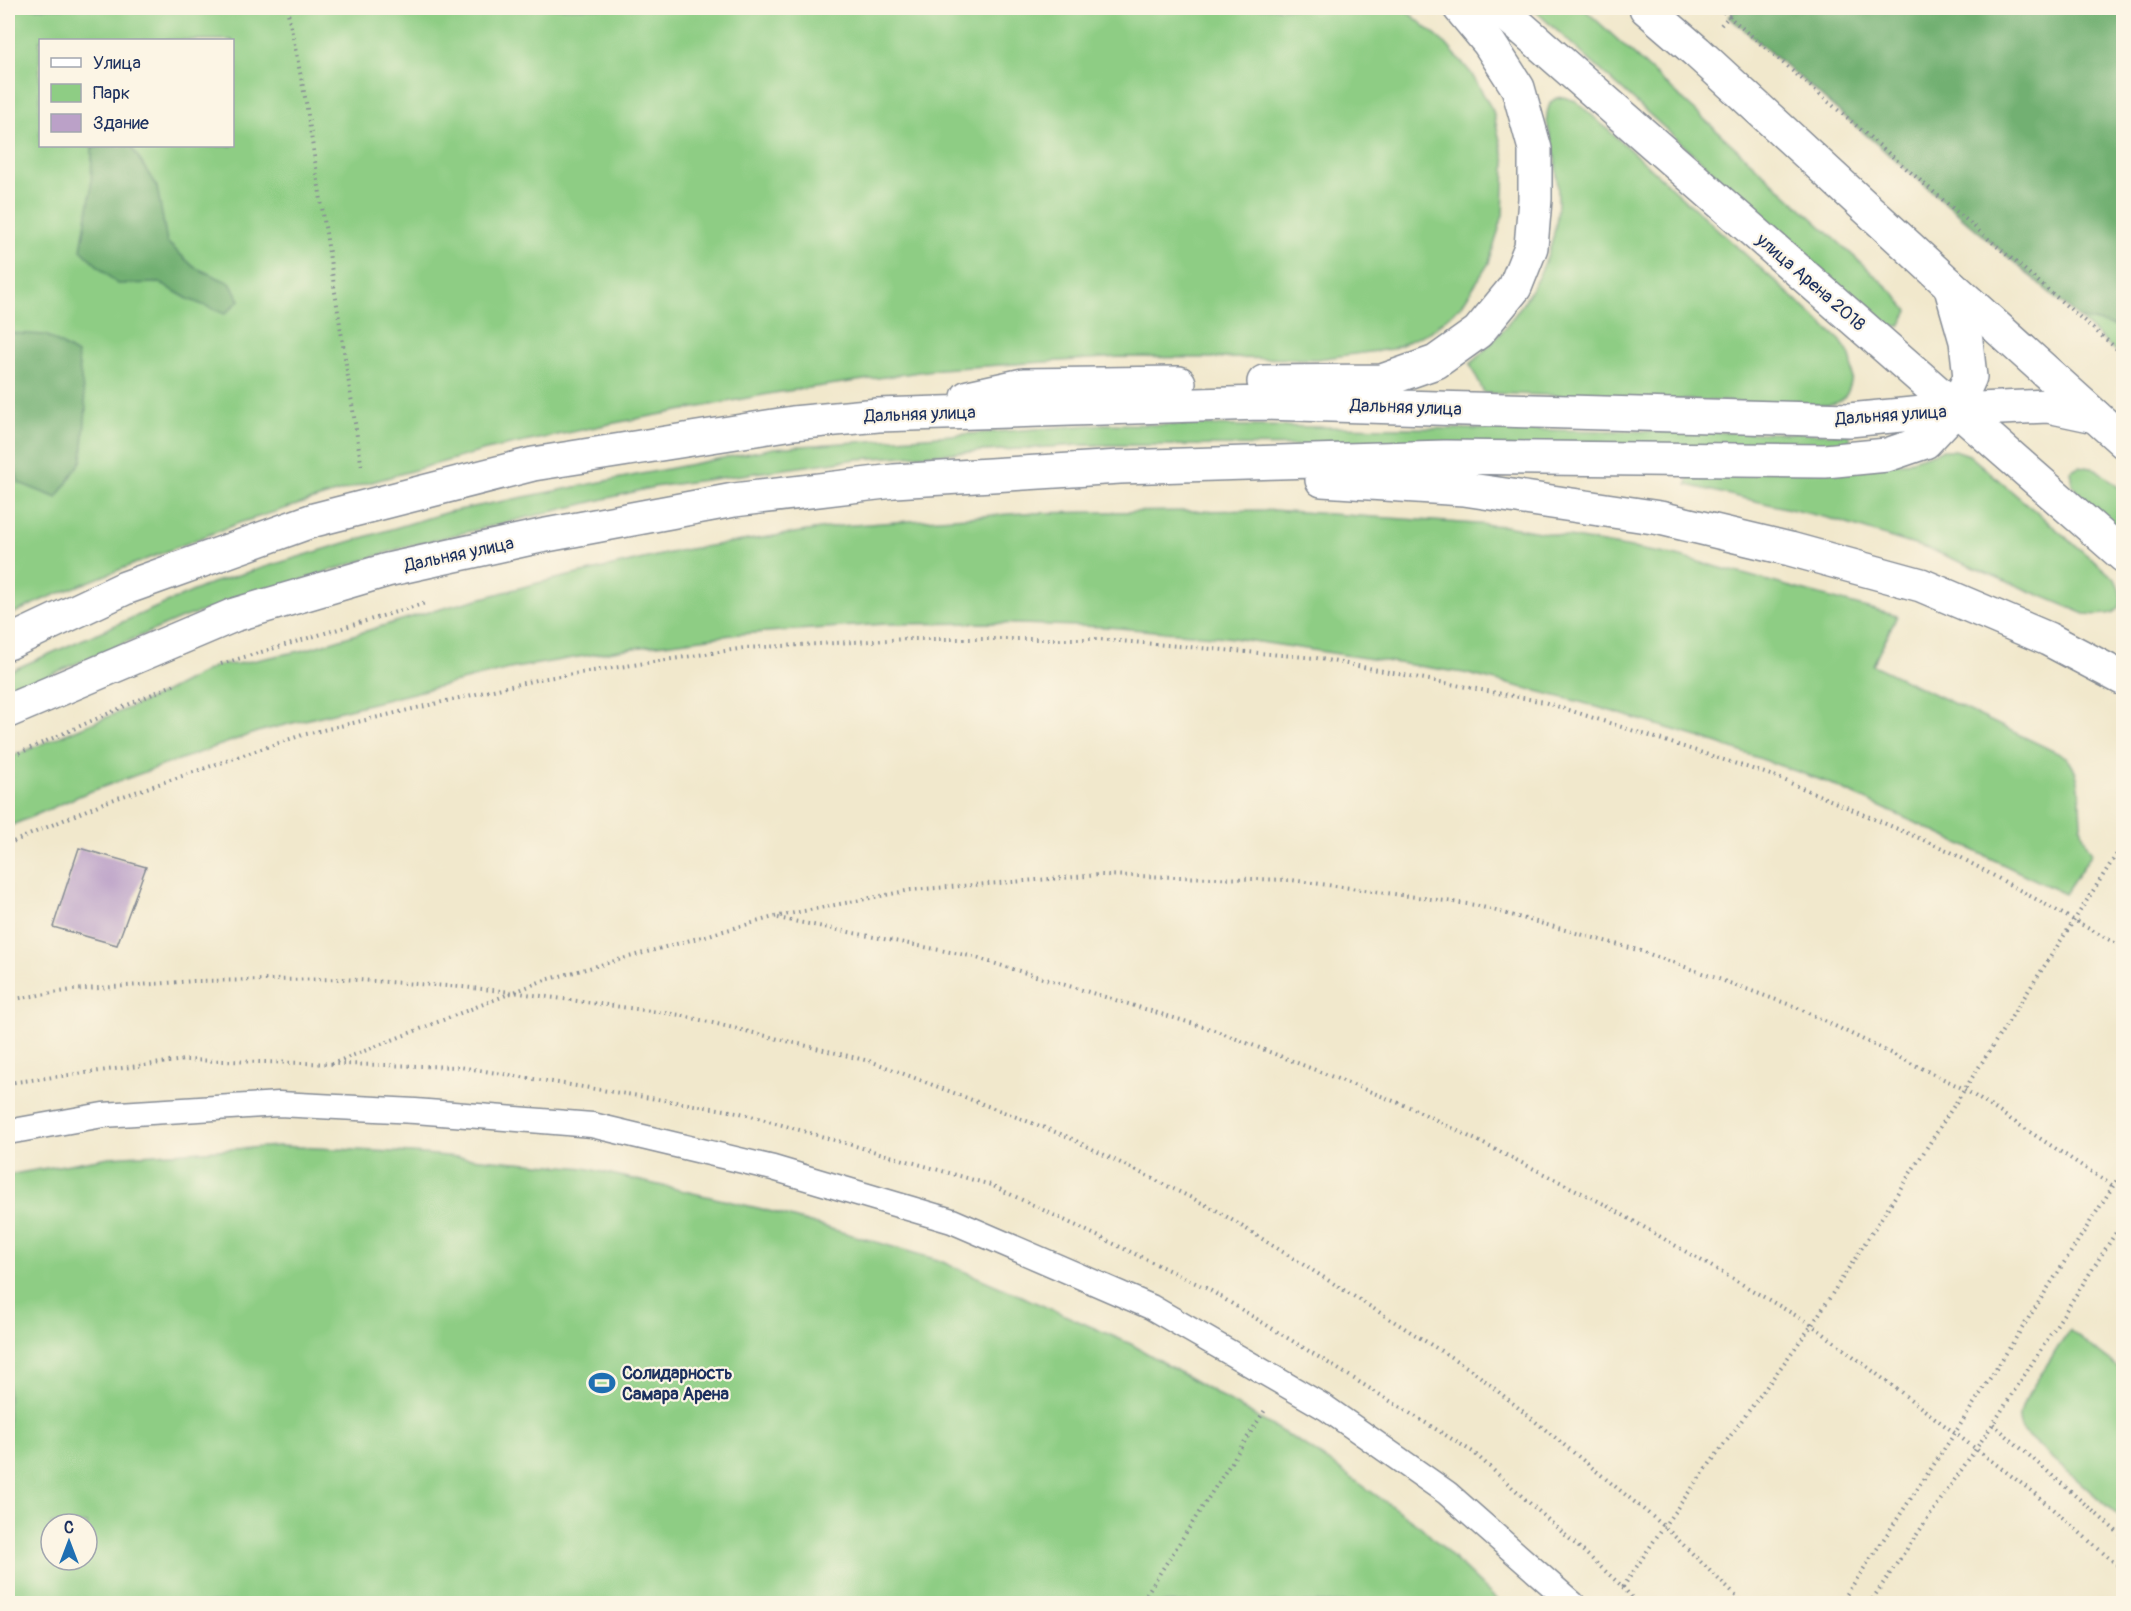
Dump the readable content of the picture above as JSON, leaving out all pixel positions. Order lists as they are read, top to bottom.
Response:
{
  "streets": {
    "main road": ["улица Арена 2018", "Дальняя улица"]
  },
  "crossings": [
    ["улица Арена 2018", "Дальняя улица"]
  ],
  "places": {
    "sports": ["Солидарность Самара Арена"]
  },
  "legend": ["Улица", "Парк", "Здание"],
  "north": "top"
}
